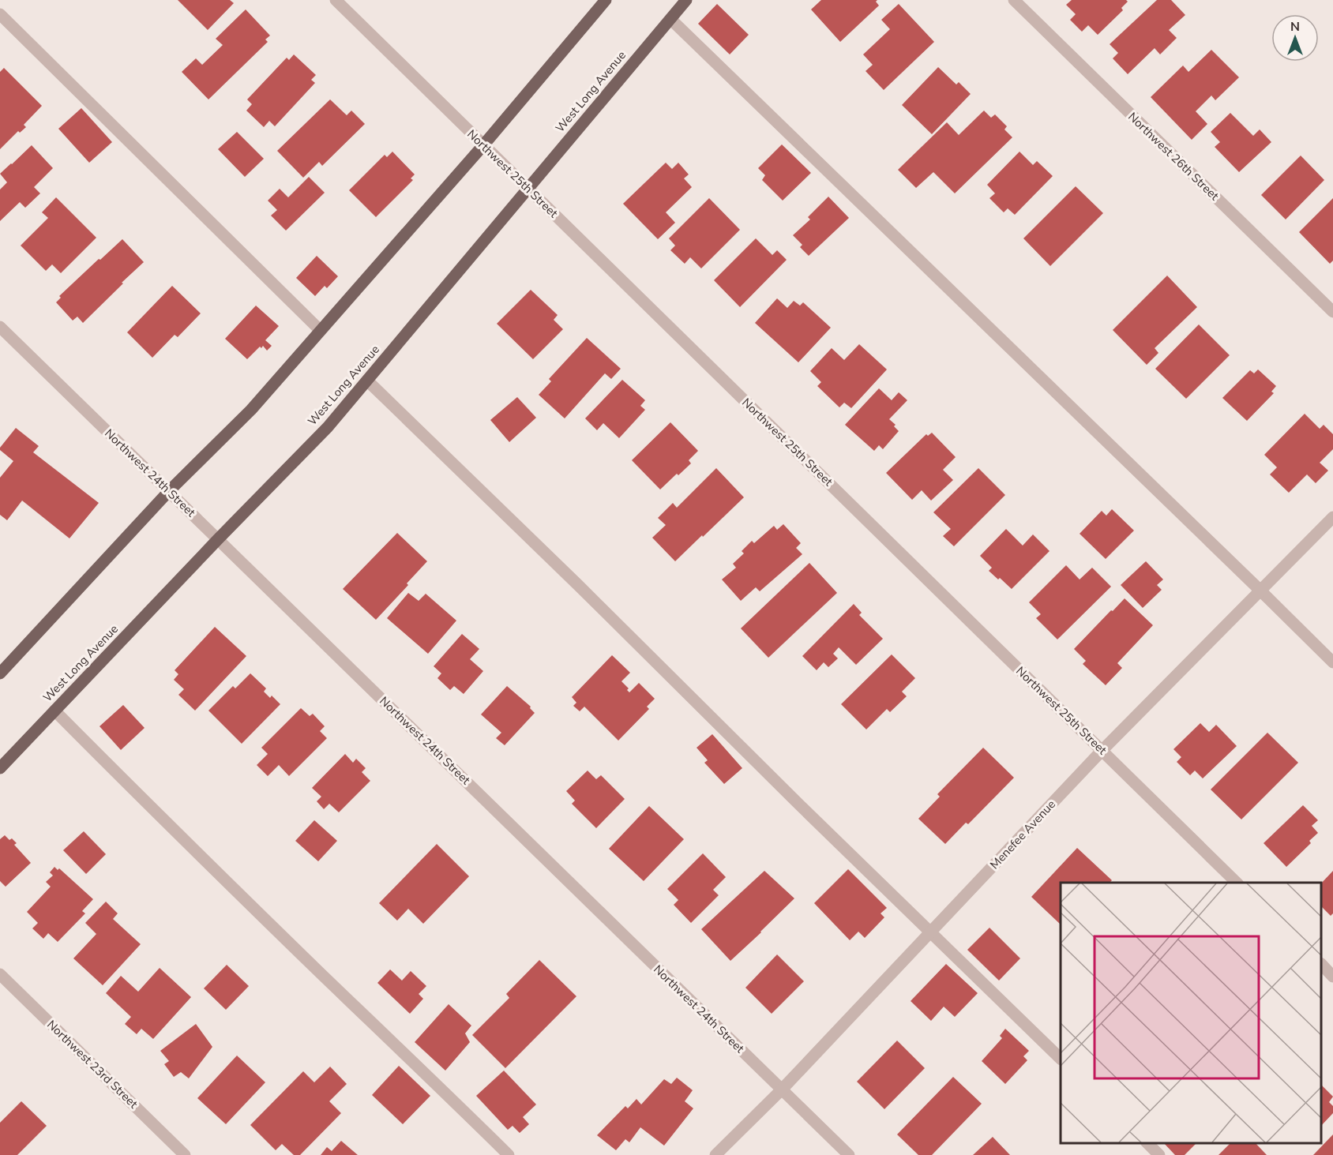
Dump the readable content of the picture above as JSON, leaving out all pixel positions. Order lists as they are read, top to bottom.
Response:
{
  "streets": {
    "main road": ["West Long Avenue"],
    "street": [
      "Northwest 26th Street",
      "Northwest 25th Street",
      "Northwest 24th Street",
      "Menefee Avenue",
      "Northwest 23rd Street"
    ]
  },
  "crossings": [
    ["West Long Avenue", "Northwest 25th Street"],
    ["West Long Avenue", "Northwest 24th Street"],
    ["Northwest 25th Street", "Menefee Avenue"],
    ["Northwest 24th Street", "Menefee Avenue"]
  ],
  "north": "top"
}
